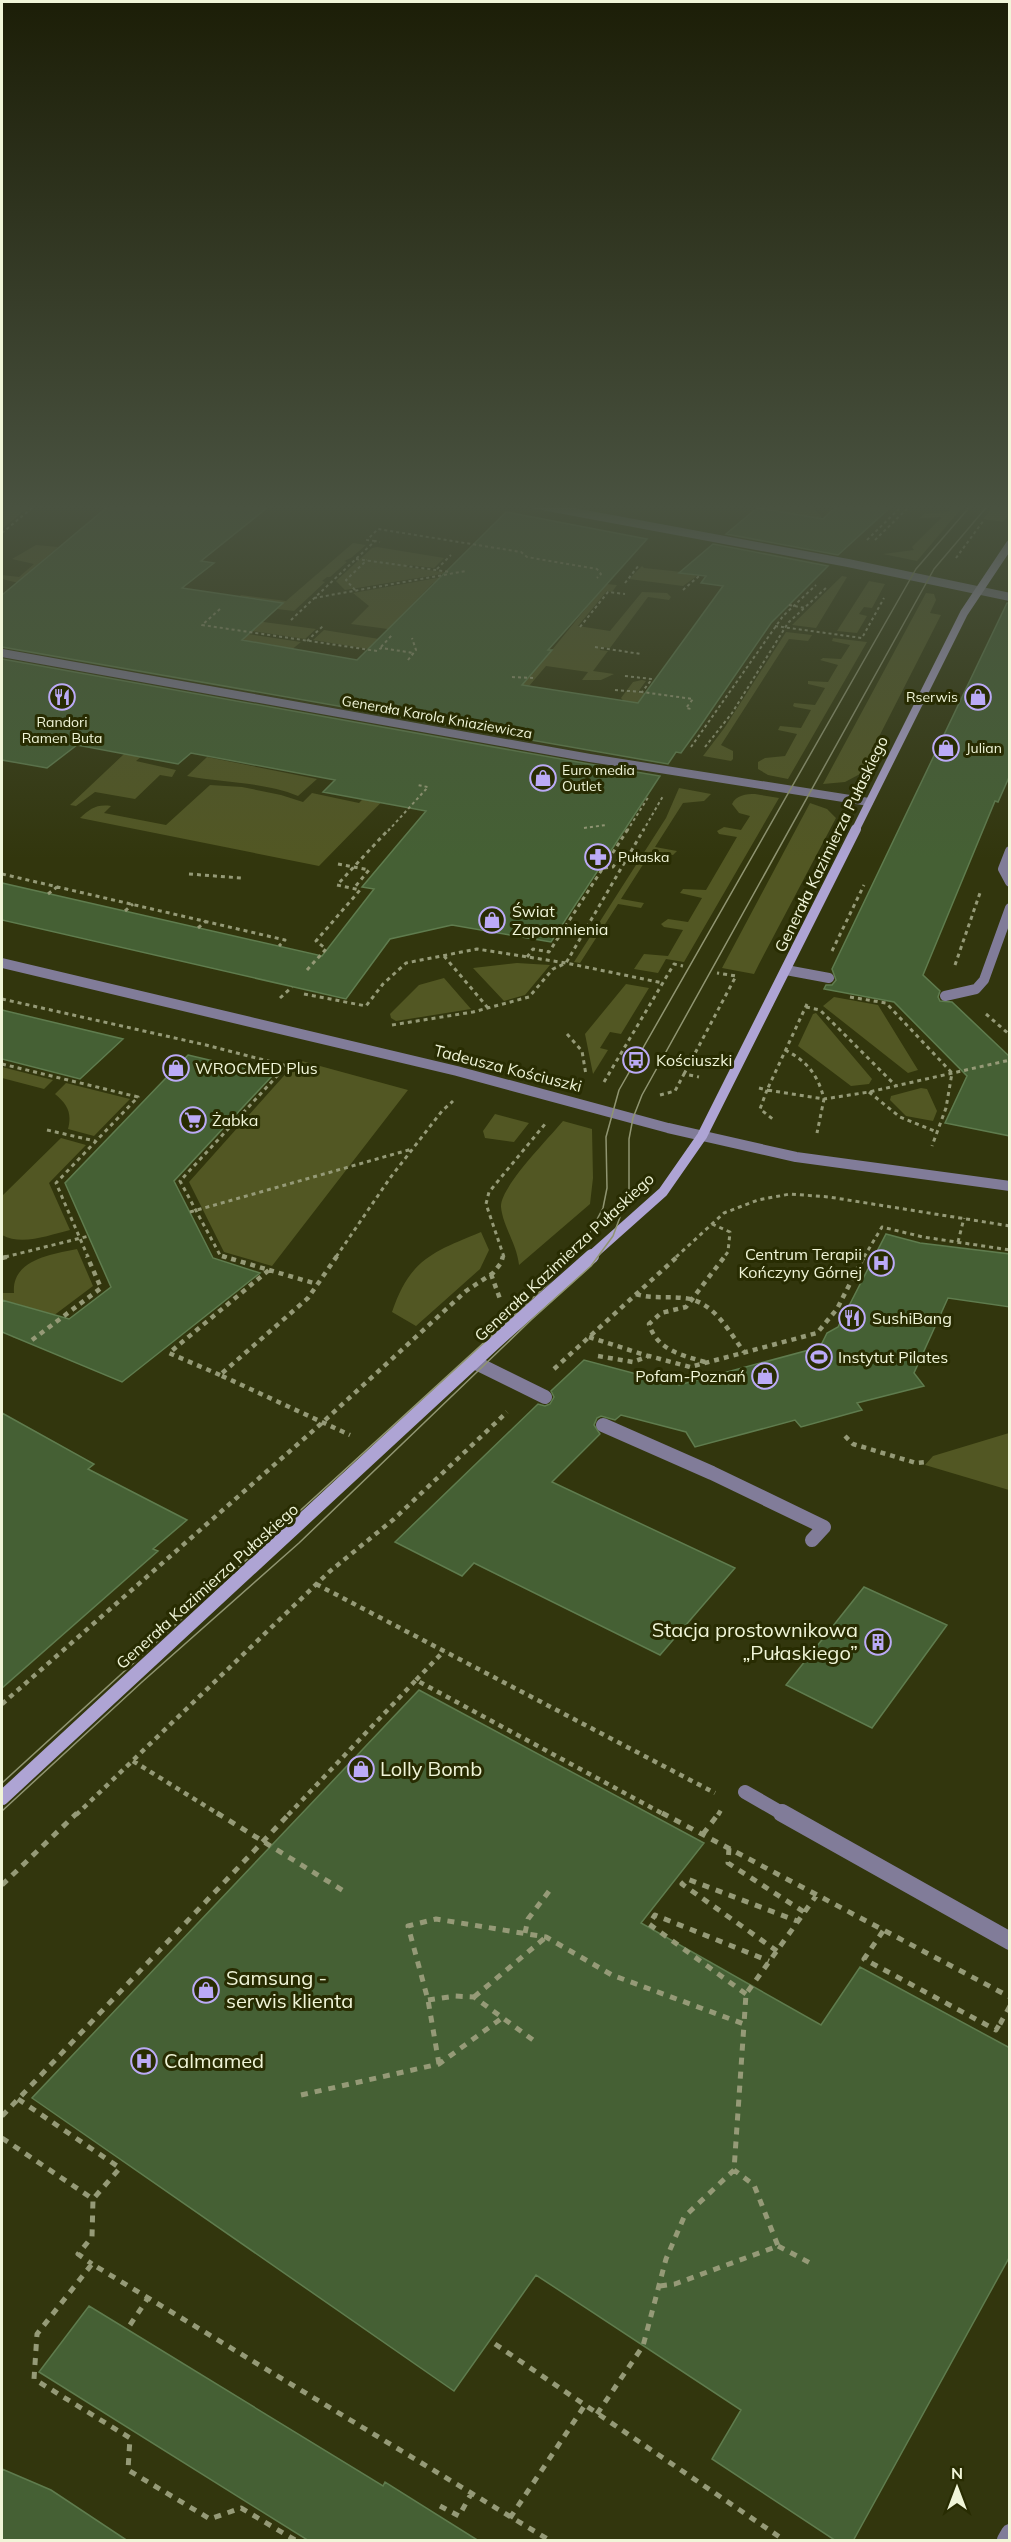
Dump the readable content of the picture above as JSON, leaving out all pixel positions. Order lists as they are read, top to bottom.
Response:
{
  "streets": {
    "main road": ["Generała Kazimierza Pułaskiego"],
    "street": ["Generała Karola Kniaziewicza", "Tadeusza Kościuszki"]
  },
  "crossings": [
    ["Generała Karola Kniaziewicza", "Generała Kazimierza Pułaskiego"],
    ["Generała Kazimierza Pułaskiego", "Tadeusza Kościuszki"]
  ],
  "places": {
    "restaurant": ["Randori Ramen Buta", "SushiBang"],
    "shop": [
      "Rserwis",
      "Julian",
      "Euro media Outlet",
      "Świat Zapomnienia",
      "WROCMED Plus",
      "Pofam-Poznań",
      "Lolly Bomb",
      "Samsung - serwis klienta"
    ],
    "pharmacy": ["Pułaska"],
    "bus stop": ["Kościuszki"],
    "supermarket": ["Żabka"],
    "hospital": ["Centrum Terapii Kończyny Górnej", "Calmamed"],
    "sports": ["Instytut Pilates"],
    "building": ["Stacja prostownikowa „Pułaskiego”"]
  },
  "north": "top"
}
